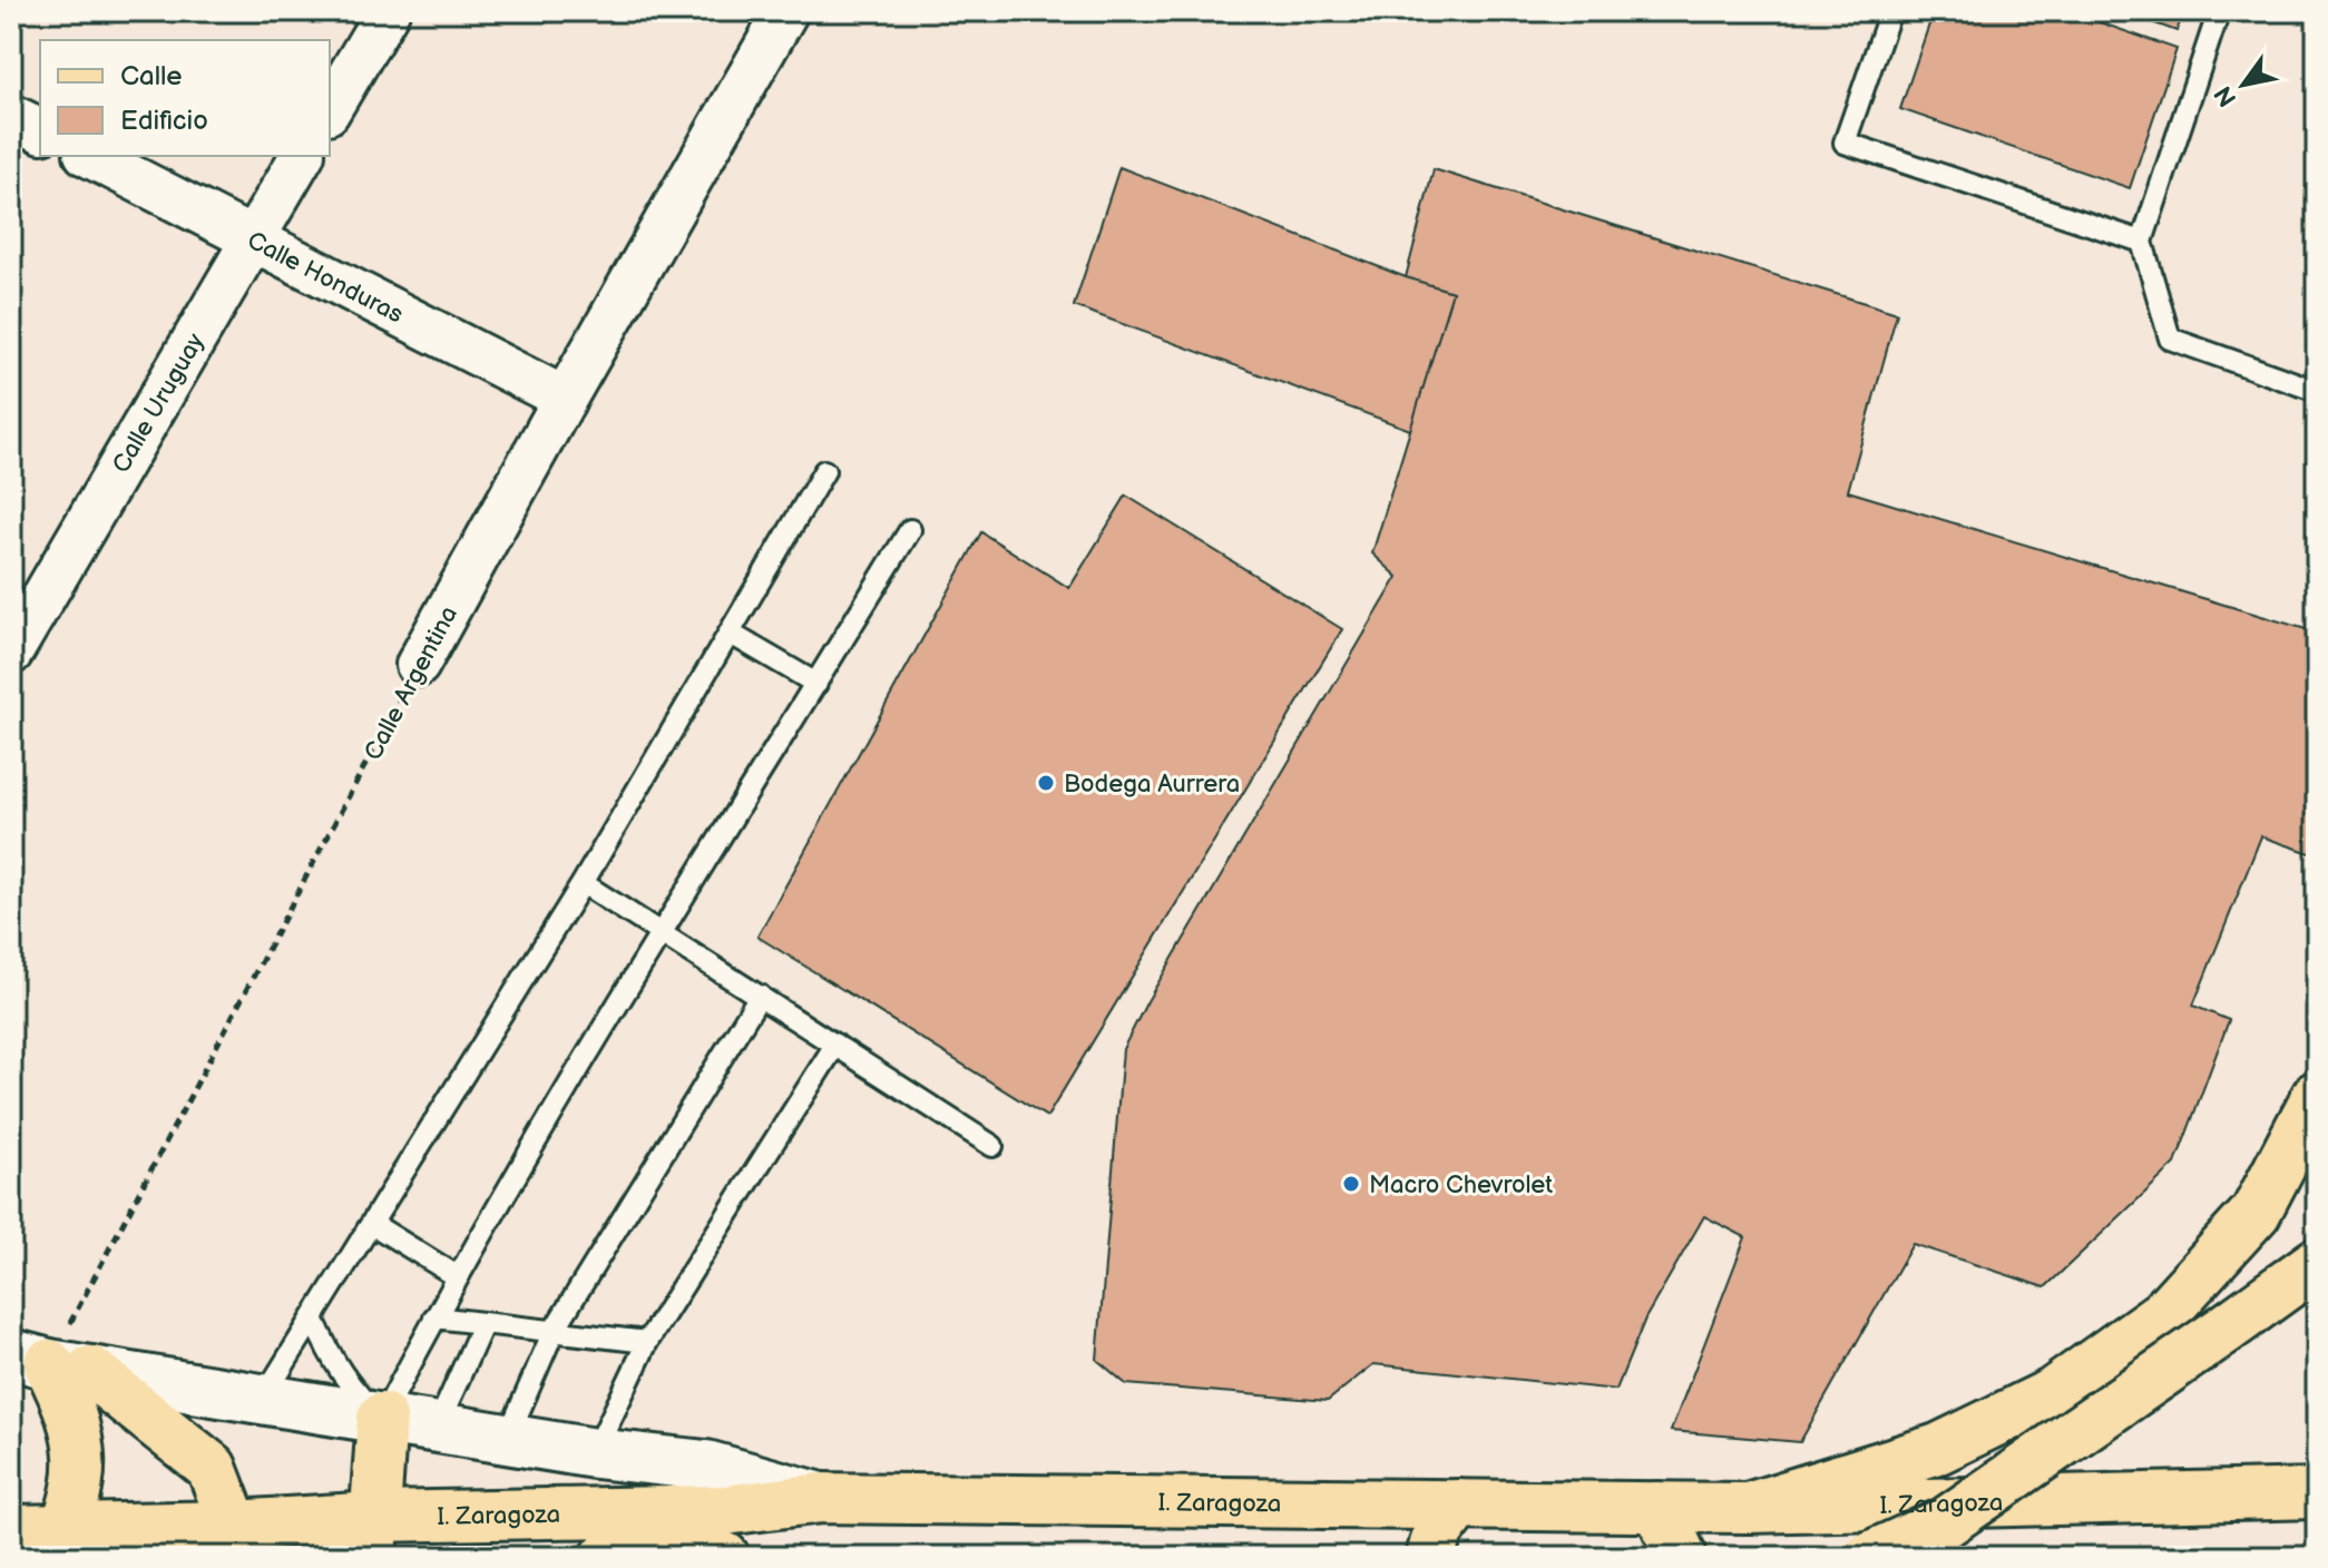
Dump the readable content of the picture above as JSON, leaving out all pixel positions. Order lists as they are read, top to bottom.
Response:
{
  "streets": {
    "main road": ["I. Zaragoza"],
    "street": ["Calle Honduras", "Calle Uruguay", "Calle Argentina"]
  },
  "crossings": [
    ["Calle Honduras", "Calle Uruguay"],
    ["Calle Honduras", "Calle Argentina"]
  ],
  "places": ["Bodega Aurrera", "Macro Chevrolet"],
  "legend": ["Calle", "Edificio"],
  "north": "bottom left"
}
